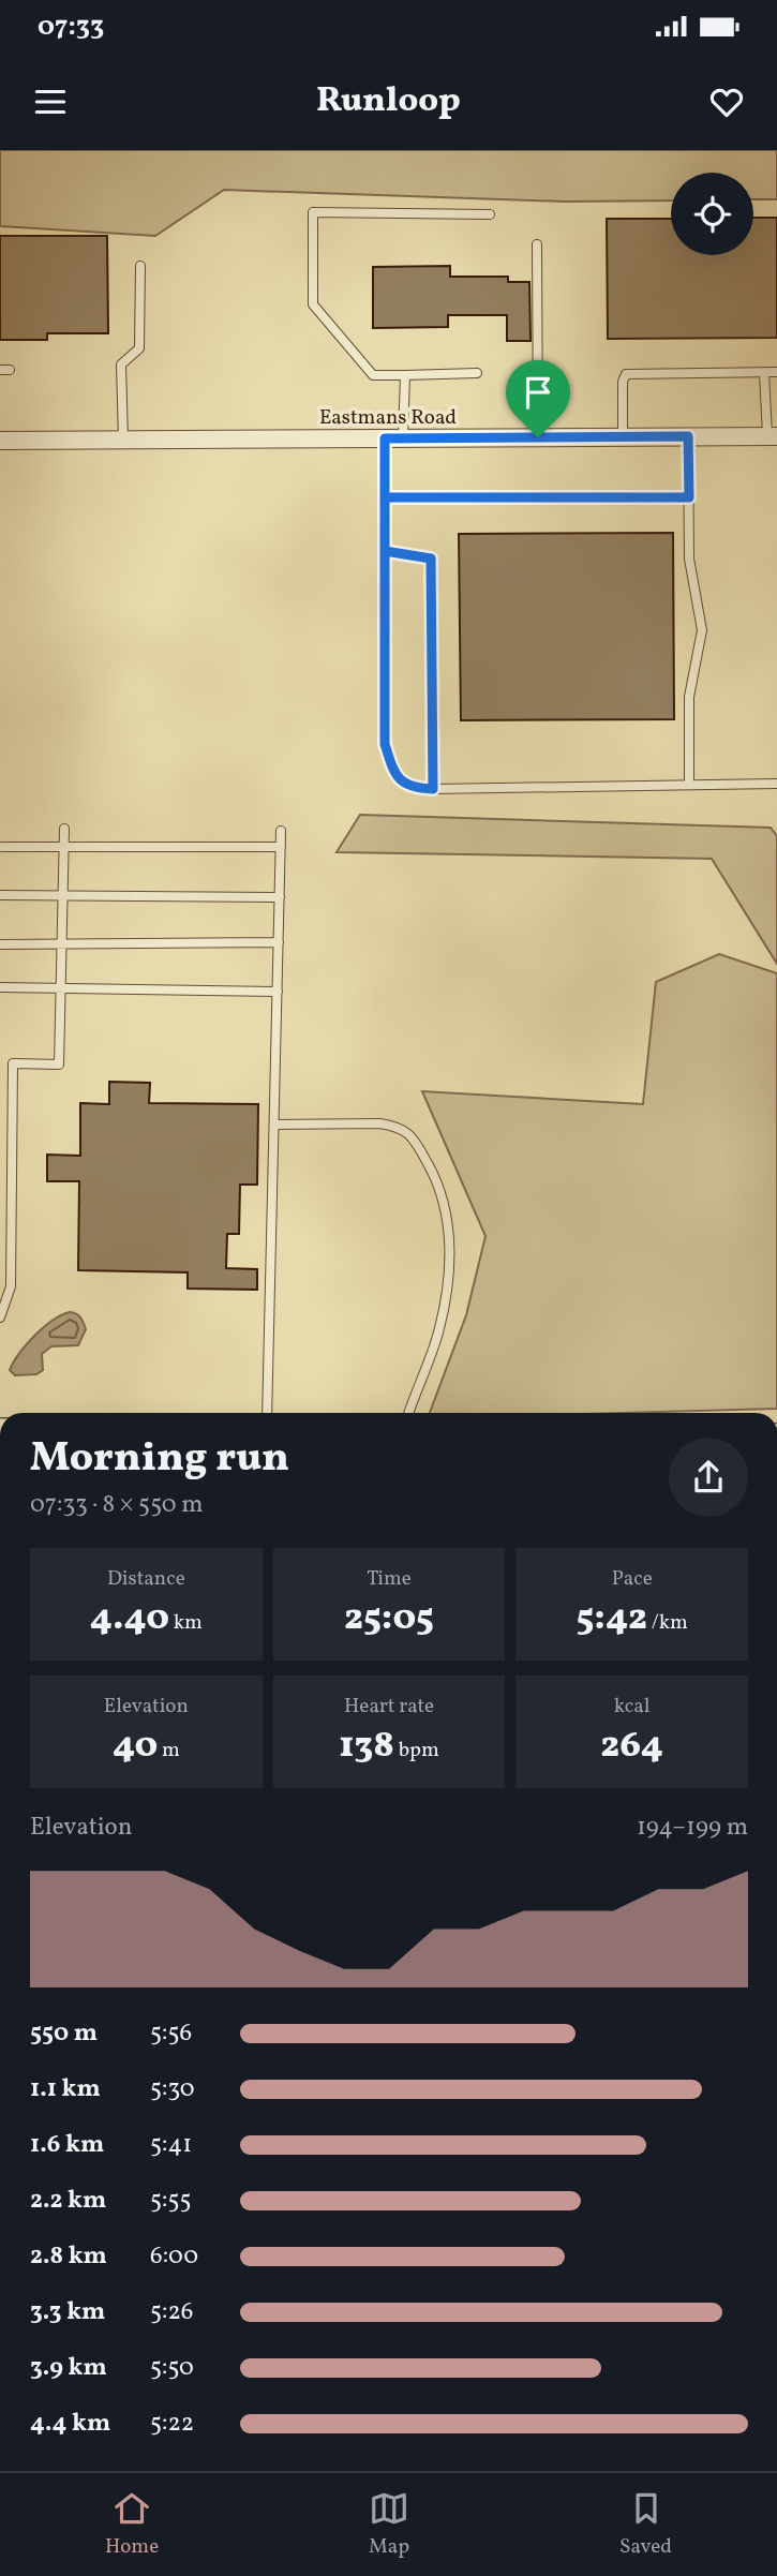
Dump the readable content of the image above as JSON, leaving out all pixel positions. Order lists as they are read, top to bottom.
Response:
{
  "streets": {
    "street": ["Eastmans Road"]
  },
  "page": {
    "status": "07:33",
    "header": "Runloop",
    "heading": ["Morning run", "07:33 · 8 × 550 m"],
    "stats": [
      ["Distance", "4.40 km"],
      ["Time", "25:05"],
      ["Pace", "5:42 /km"],
      ["Elevation", "40 m"],
      ["Heart rate", "138 bpm"],
      ["kcal", "264"]
    ],
    "chart": ["Elevation", "194–199 m"],
    "list": [
      {
        "name": "550 m",
        "note": "5:56"
      },
      {
        "name": "1.1 km",
        "note": "5:30"
      },
      {
        "name": "1.6 km",
        "note": "5:41"
      },
      {
        "name": "2.2 km",
        "note": "5:55"
      },
      {
        "name": "2.8 km",
        "note": "6:00"
      },
      {
        "name": "3.3 km",
        "note": "5:26"
      },
      {
        "name": "3.9 km",
        "note": "5:50"
      },
      {
        "name": "4.4 km",
        "note": "5:22"
      }
    ],
    "tabs": ["Home", "Map", "Saved"]
  }
}
